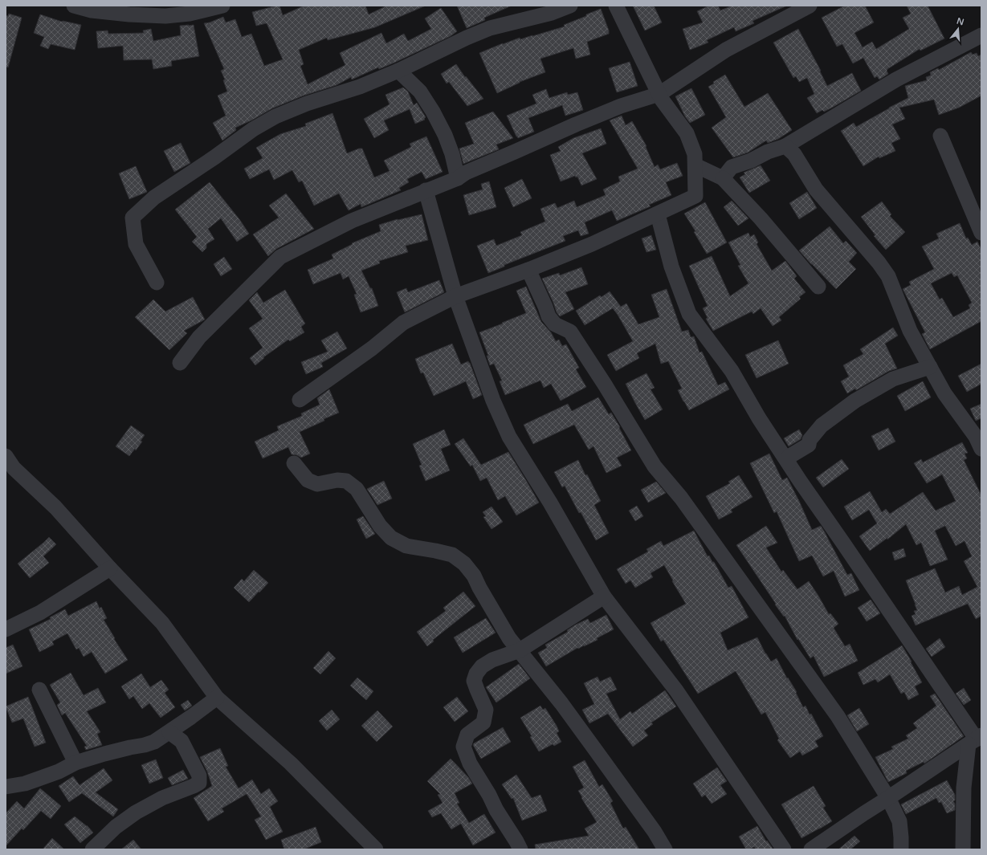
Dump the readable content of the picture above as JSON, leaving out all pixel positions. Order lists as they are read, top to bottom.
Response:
{
  "north": "top"
}
